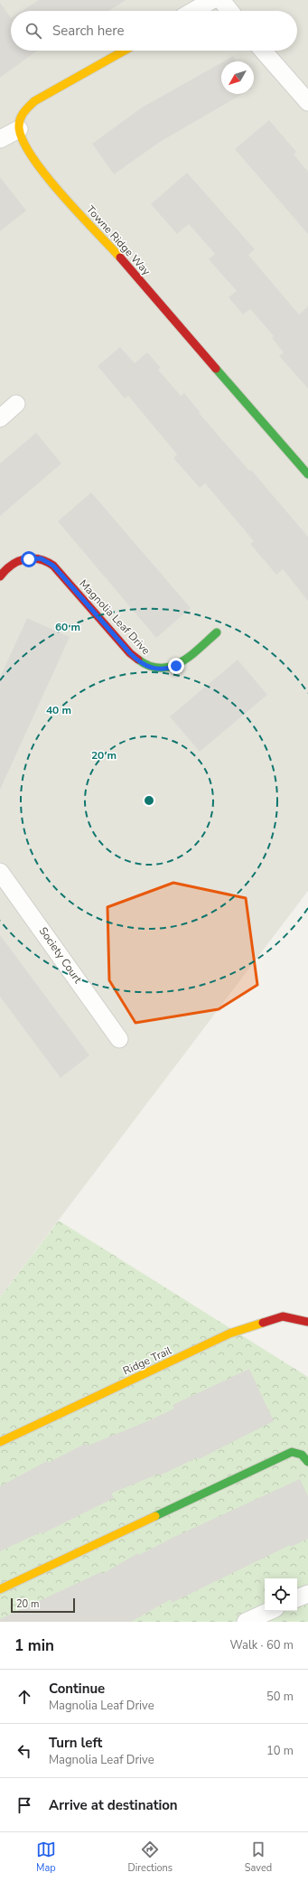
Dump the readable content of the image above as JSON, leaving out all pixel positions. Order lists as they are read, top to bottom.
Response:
{
  "streets": {
    "street": [
      "Towne Ridge Way",
      "Magnolia Leaf Drive",
      "Society Court",
      "Ridge Trail"
    ]
  },
  "scale_bar": "20 m",
  "north": "bottom left",
  "page": {
    "search": "Search here",
    "scale": "20 m",
    "heading": ["1 min", "Walk · 60 m"],
    "list": [
      ["Continue", "Magnolia Leaf Drive", "50 m"],
      ["Turn left", "Magnolia Leaf Drive", "10 m"],
      "Arrive at destination"
    ],
    "nav": ["Map", "Directions", "Saved"]
  },
  "rings": ["60 m", "40 m", "20 m"]
}
